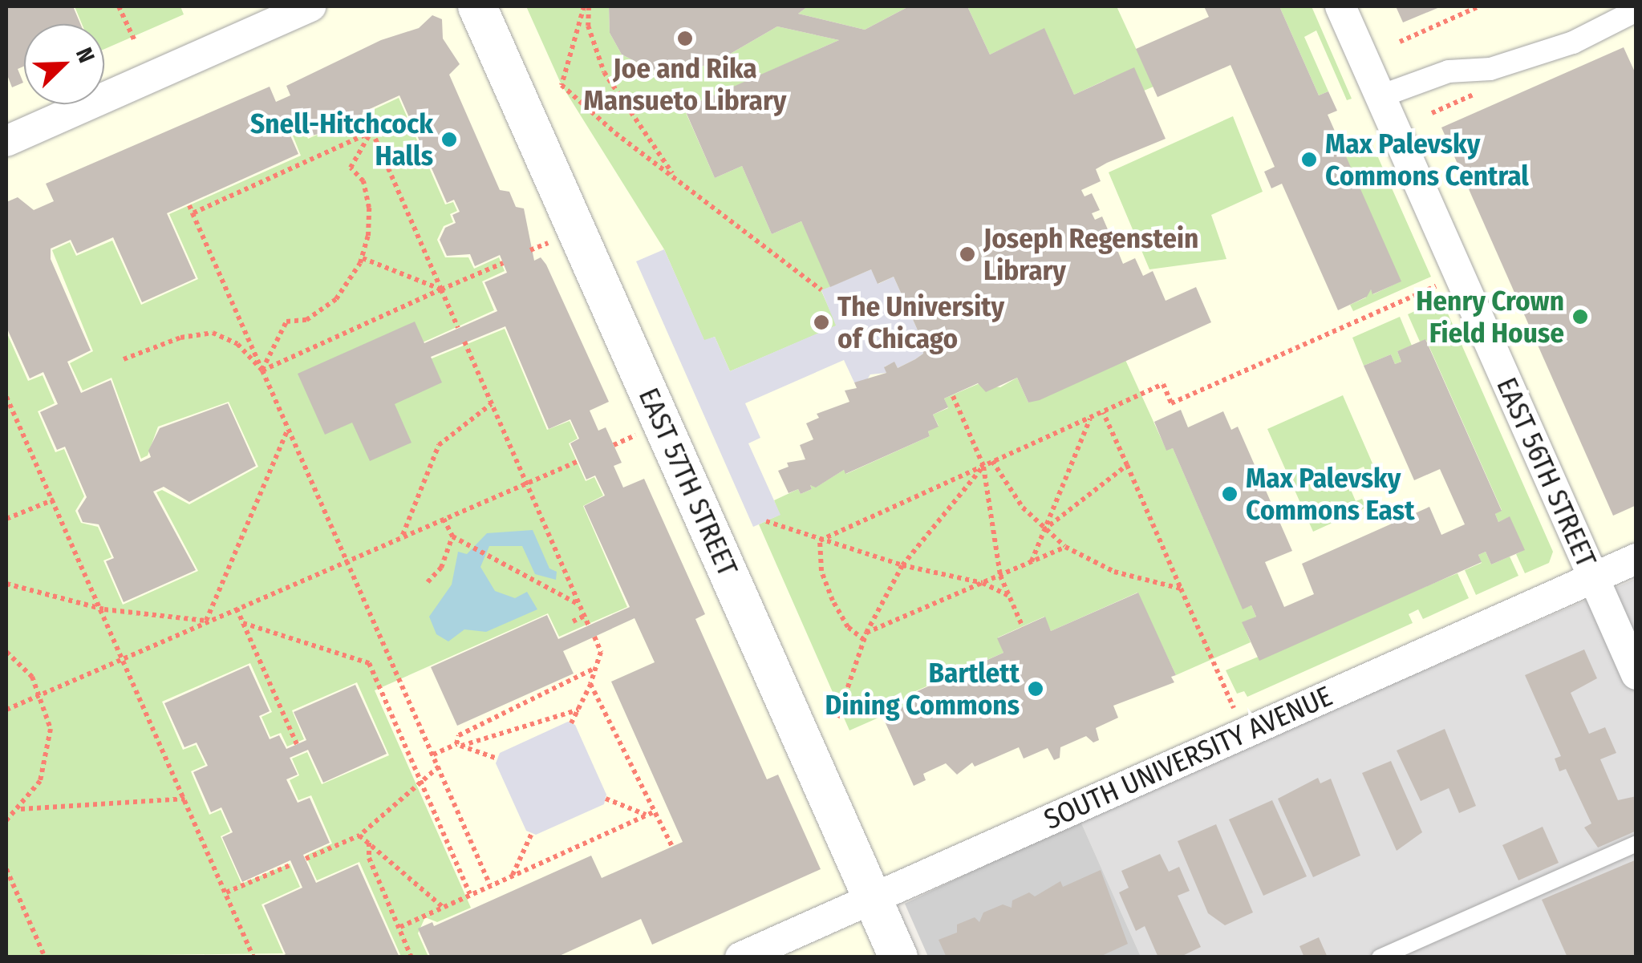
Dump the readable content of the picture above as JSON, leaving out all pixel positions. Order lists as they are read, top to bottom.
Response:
{
  "streets": {
    "street": ["EAST 56TH STREET", "EAST 57TH STREET", "SOUTH UNIVERSITY AVENUE"]
  },
  "crossings": [
    ["EAST 56TH STREET", "SOUTH UNIVERSITY AVENUE"],
    ["EAST 57TH STREET", "SOUTH UNIVERSITY AVENUE"]
  ],
  "places": [
    "Joe and Rika Mansueto Library",
    "Snell-Hitchcock Halls",
    "Max Palevsky Commons Central",
    "Joseph Regenstein Library",
    "Henry Crown Field House",
    "The University of Chicago",
    "Max Palevsky Commons East",
    "Bartlett Dining Commons"
  ],
  "north": "top right"
}
